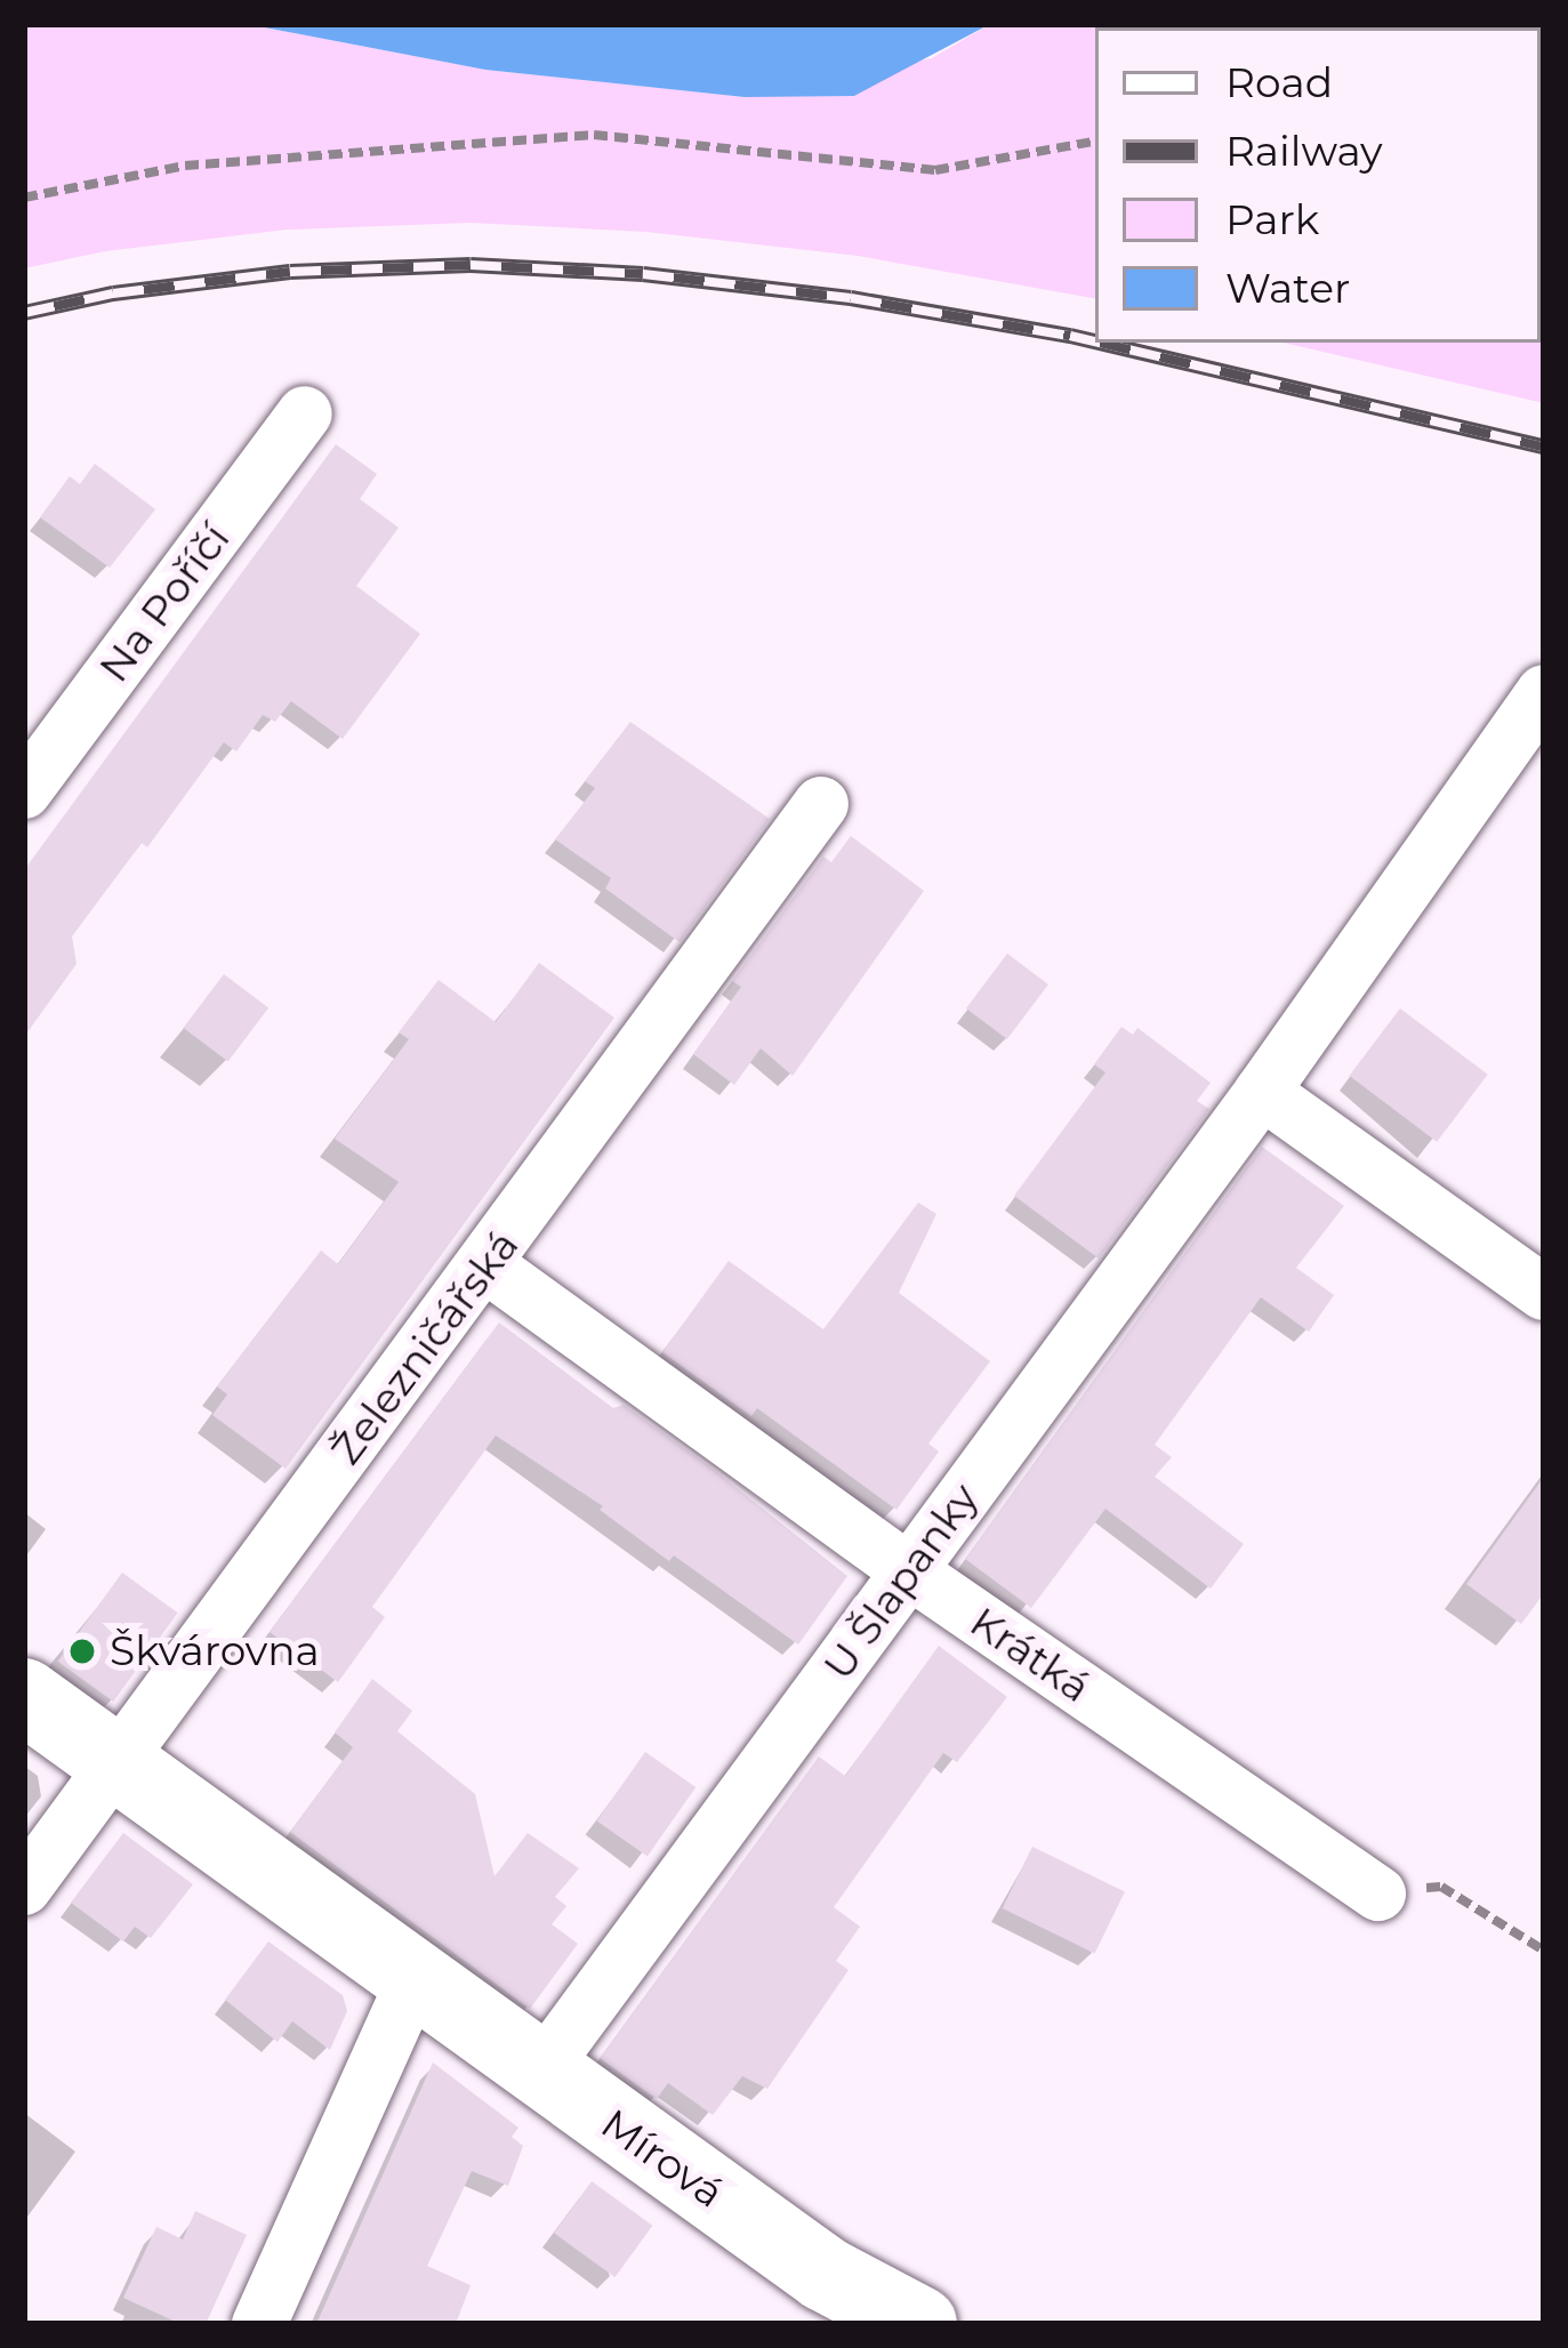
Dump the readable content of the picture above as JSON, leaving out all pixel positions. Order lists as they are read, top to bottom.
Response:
{
  "streets": {
    "street": [
      "Na Poříčí",
      "Železničářská",
      "U Šlapanky",
      "Krátká",
      "Mírová"
    ]
  },
  "crossings": [
    ["Železničářská", "Krátká"],
    ["Železničářská", "Mírová"],
    ["U Šlapanky", "Krátká"],
    ["U Šlapanky", "Mírová"]
  ],
  "places": ["Škvárovna"],
  "legend": [
    "Road",
    "Railway",
    "Park",
    "Water"
  ]
}
